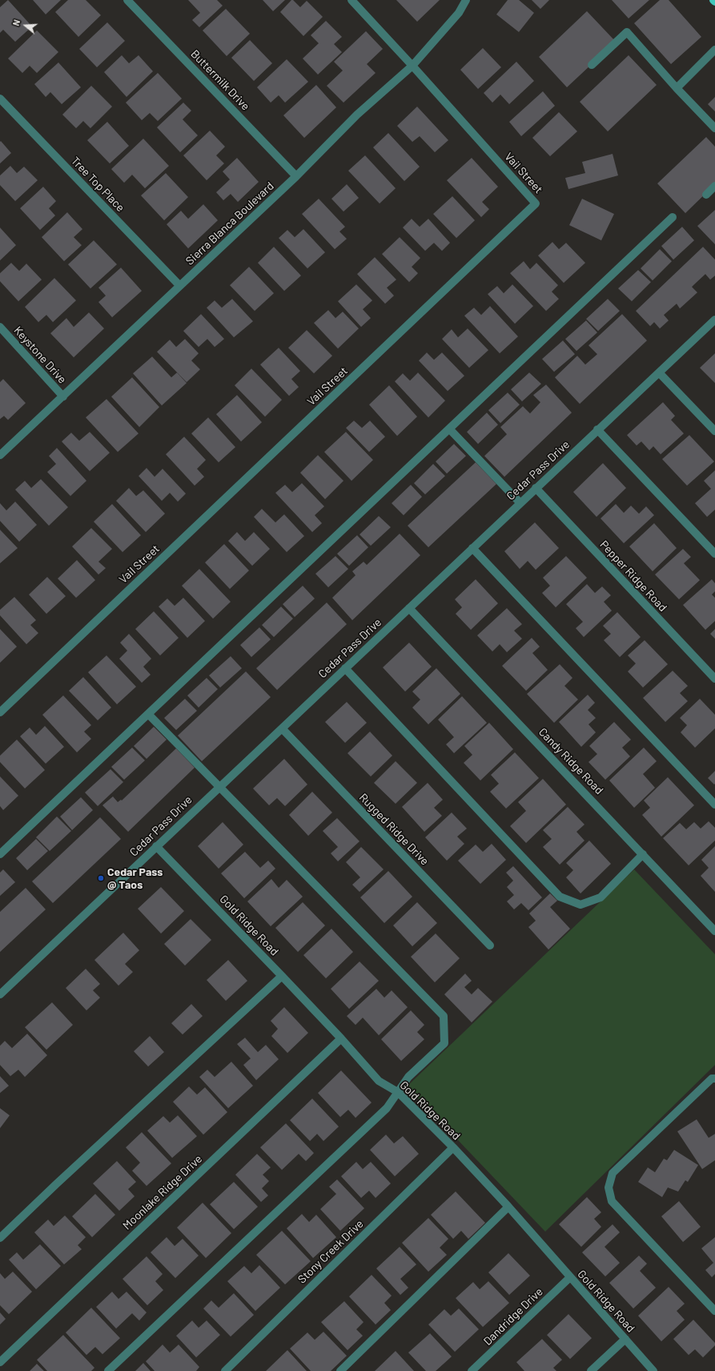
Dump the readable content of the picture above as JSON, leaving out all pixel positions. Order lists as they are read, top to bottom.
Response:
{
  "streets": {
    "street": [
      "Buttermilk Drive",
      "Vail Street",
      "Tree Top Place",
      "Sierra Blanca Boulevard",
      "Keystone Drive",
      "Cedar Pass Drive",
      "Pepper Ridge Road",
      "Candy Ridge Road",
      "Rugged Ridge Drive",
      "Gold Ridge Road",
      "Moonlake Ridge Drive",
      "Stony Creek Drive",
      "Dandridge Drive"
    ]
  },
  "crossings": [
    ["Buttermilk Drive", "Sierra Blanca Boulevard"],
    ["Vail Street", "Sierra Blanca Boulevard"],
    ["Tree Top Place", "Sierra Blanca Boulevard"],
    ["Sierra Blanca Boulevard", "Keystone Drive"],
    ["Cedar Pass Drive", "Pepper Ridge Road"],
    ["Cedar Pass Drive", "Candy Ridge Road"],
    ["Cedar Pass Drive", "Rugged Ridge Drive"],
    ["Cedar Pass Drive", "Gold Ridge Road"],
    ["Gold Ridge Road", "Moonlake Ridge Drive"],
    ["Gold Ridge Road", "Stony Creek Drive"],
    ["Gold Ridge Road", "Dandridge Drive"]
  ],
  "places": ["Cedar Pass @ Taos"],
  "north": "left"
}
